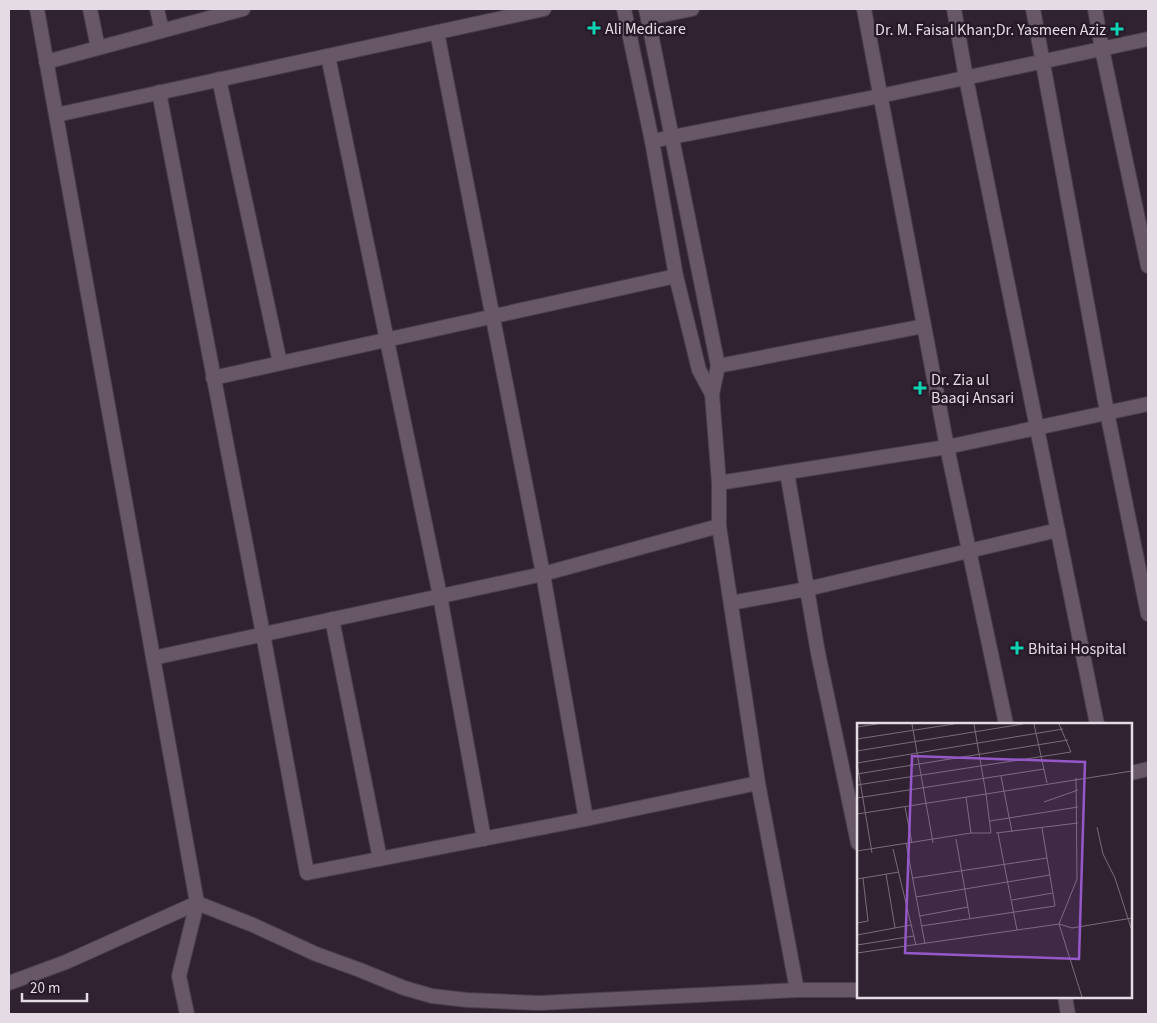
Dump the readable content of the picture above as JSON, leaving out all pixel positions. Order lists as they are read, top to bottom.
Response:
{
  "places": {
    "health": [
      "Ali Medicare",
      "Dr. M. Faisal Khan;Dr. Yasmeen Aziz",
      "Dr. Zia ul Baaqi Ansari",
      "Bhitai Hospital"
    ]
  },
  "scale_bar": "20 m"
}
